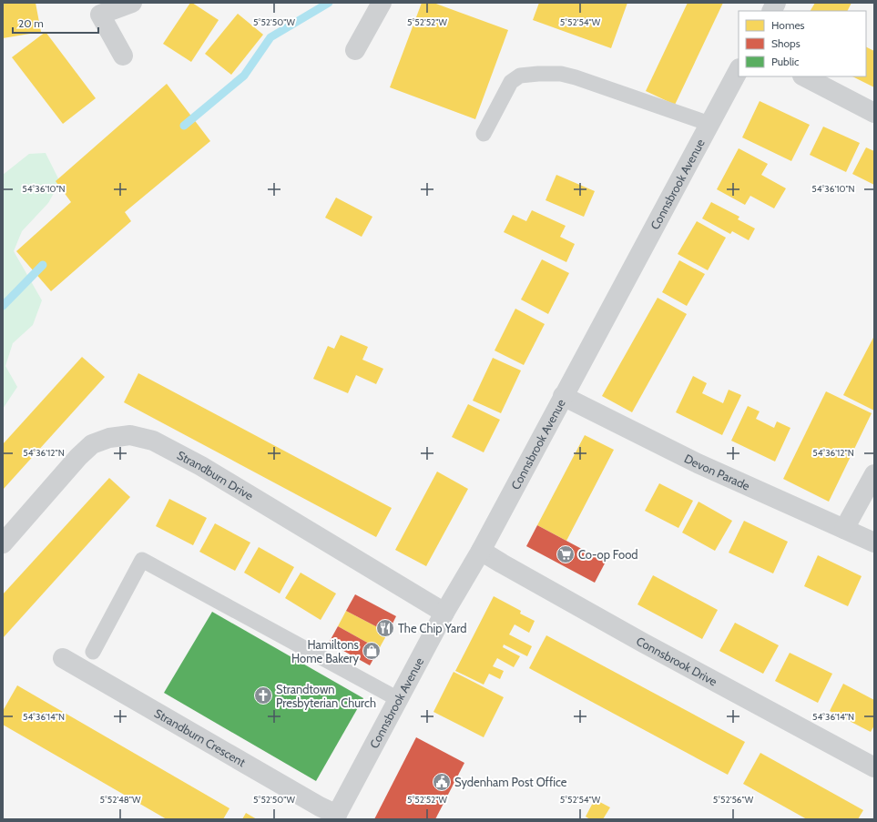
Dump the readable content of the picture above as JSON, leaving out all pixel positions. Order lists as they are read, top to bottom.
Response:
{
  "streets": {
    "street": [
      "Connsbrook Avenue",
      "Devon Parade",
      "Strandburn Drive",
      "Connsbrook Drive",
      "Strandburn Crescent"
    ]
  },
  "crossings": [
    ["Connsbrook Avenue", "Devon Parade"],
    ["Connsbrook Avenue", "Strandburn Drive"],
    ["Connsbrook Avenue", "Connsbrook Drive"],
    ["Connsbrook Avenue", "Strandburn Crescent"]
  ],
  "places": {
    "supermarket": ["Co-op Food"],
    "restaurant": ["The Chip Yard"],
    "shop": ["Hamiltons Home Bakery"],
    "church": ["Strandtown Presbyterian Church"],
    "public building": ["Sydenham Post Office"]
  },
  "legend": ["Homes", "Shops", "Public"],
  "scale_bar": "20 m",
  "coordinates": [
    "5°52'50\"W",
    "5°52'52\"W",
    "5°52'54\"W",
    "54°36'10\"N",
    "54°36'12\"N",
    "54°36'14\"N",
    "5°52'48\"W",
    "5°52'56\"W"
  ]
}
